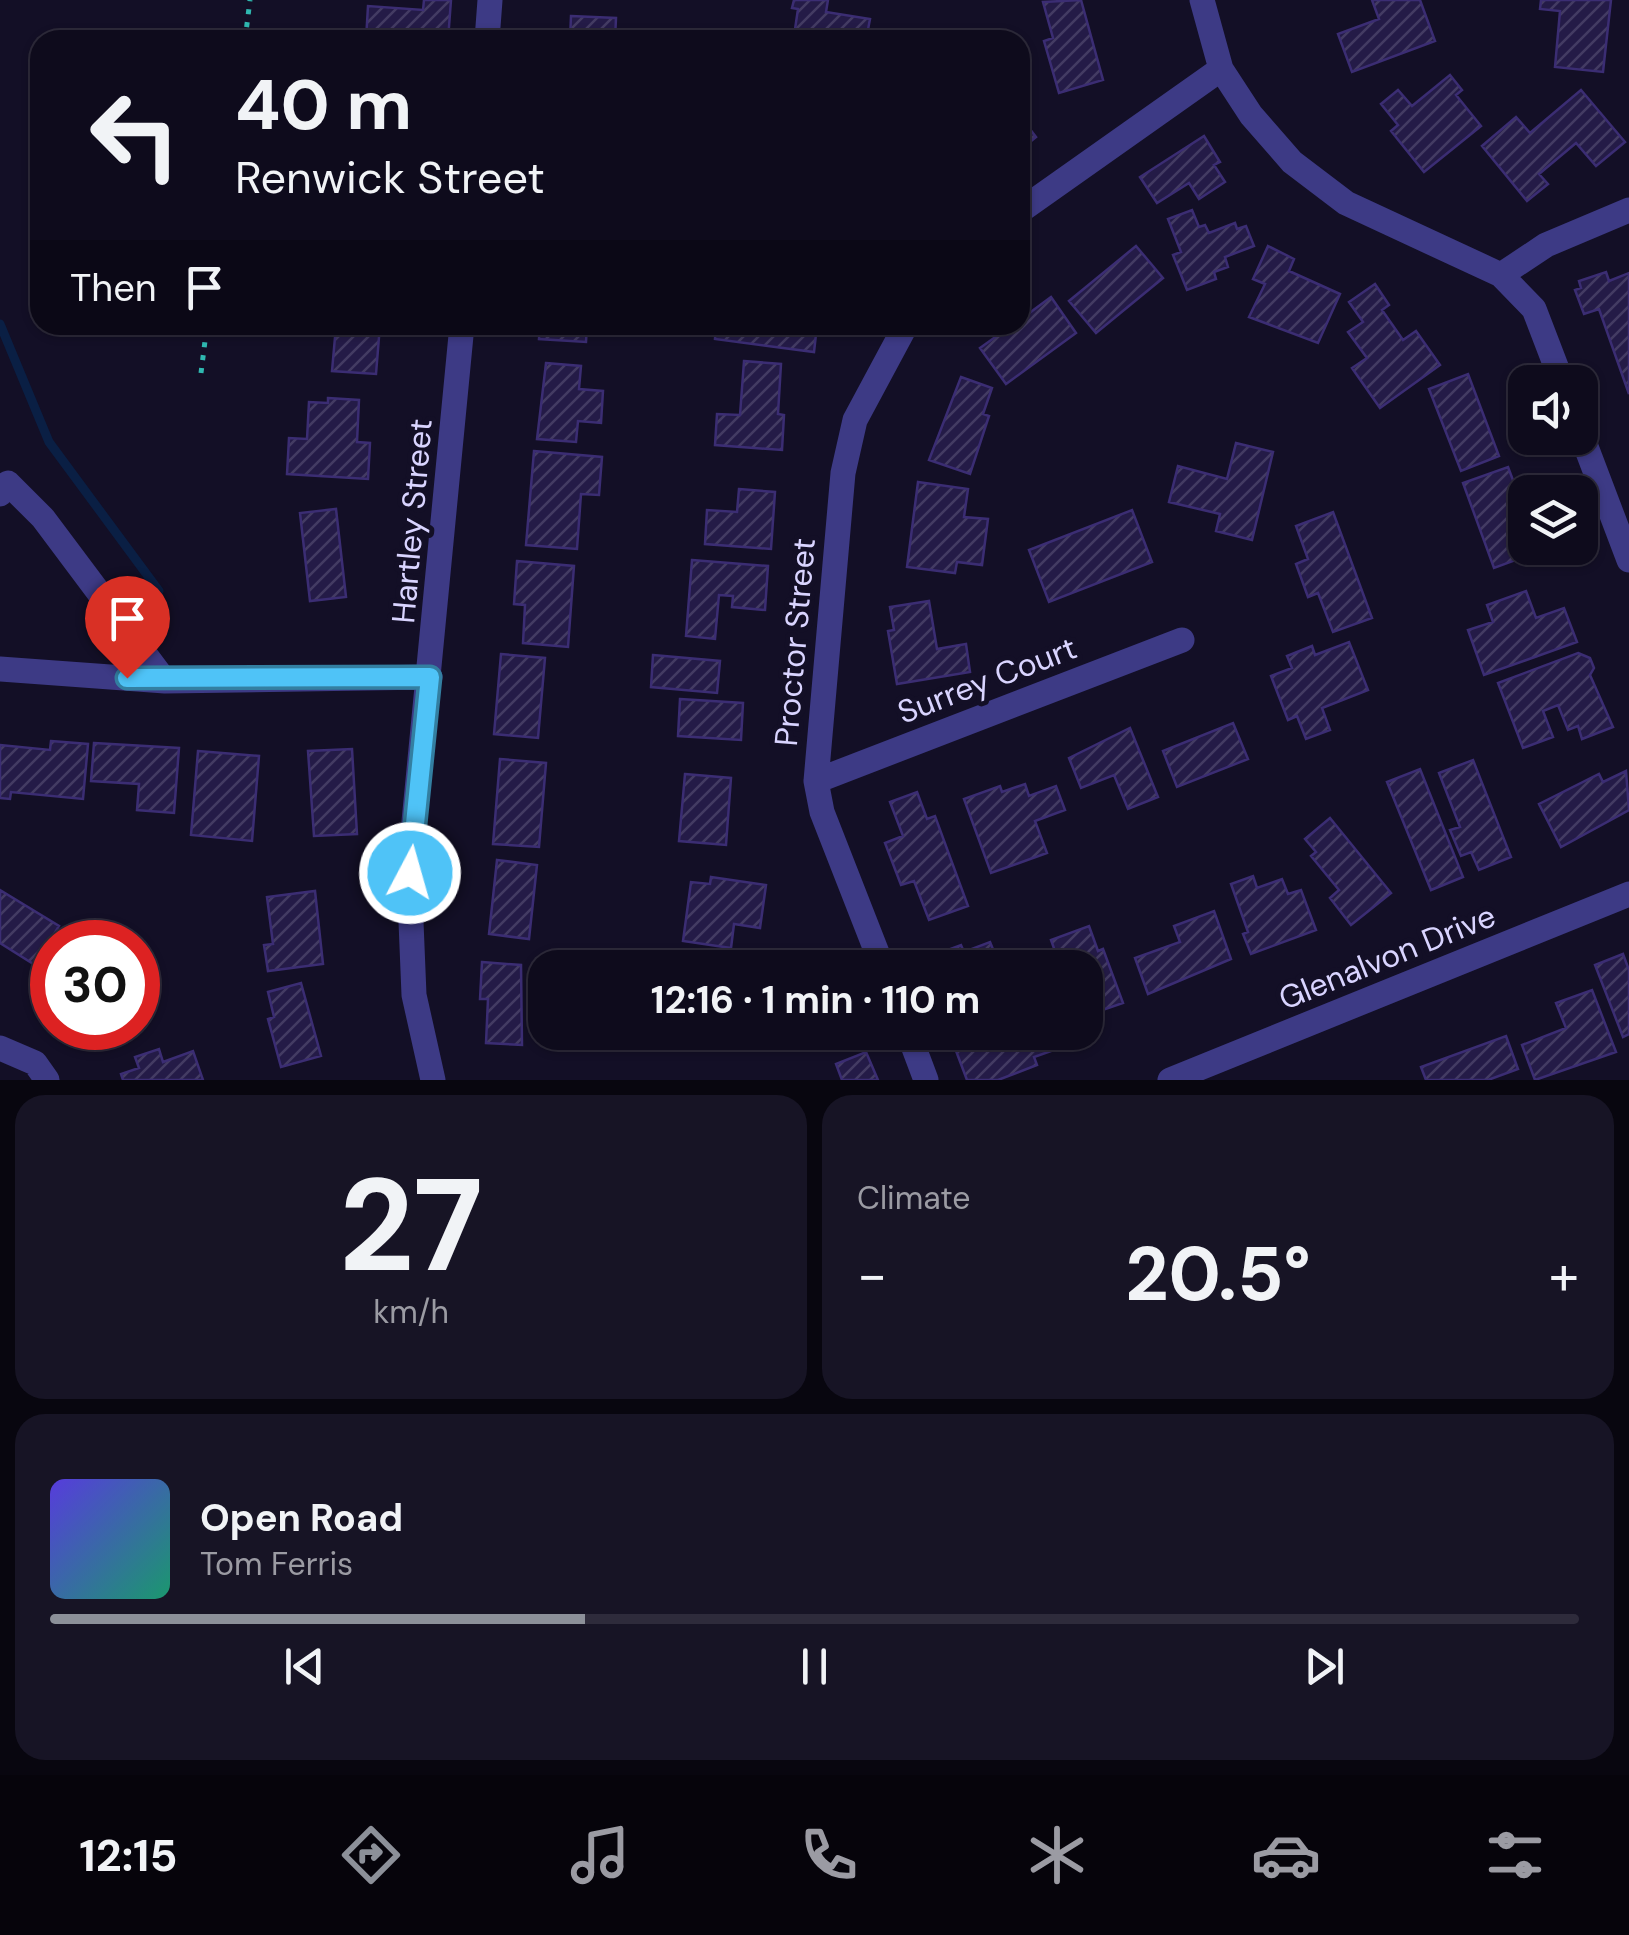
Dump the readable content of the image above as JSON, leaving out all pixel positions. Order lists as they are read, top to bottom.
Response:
{
  "streets": {
    "street": [
      "Hartley Street",
      "Proctor Street",
      "Surrey Court",
      "Glenalvon Drive"
    ]
  },
  "crossings": [
    ["Proctor Street", "Surrey Court"]
  ],
  "page": {
    "turn": ["40 m", "Renwick Street"],
    "then": "Then",
    "limit": "30",
    "trip": "12:16 · 1 min · 110 m",
    "tile": [
      ["27", "km/h"],
      "Climate"
    ],
    "heat": ["−", "20.5°", "+"],
    "song": ["Open Road", "Tom Ferris"],
    "tabs": "12:15"
  }
}
